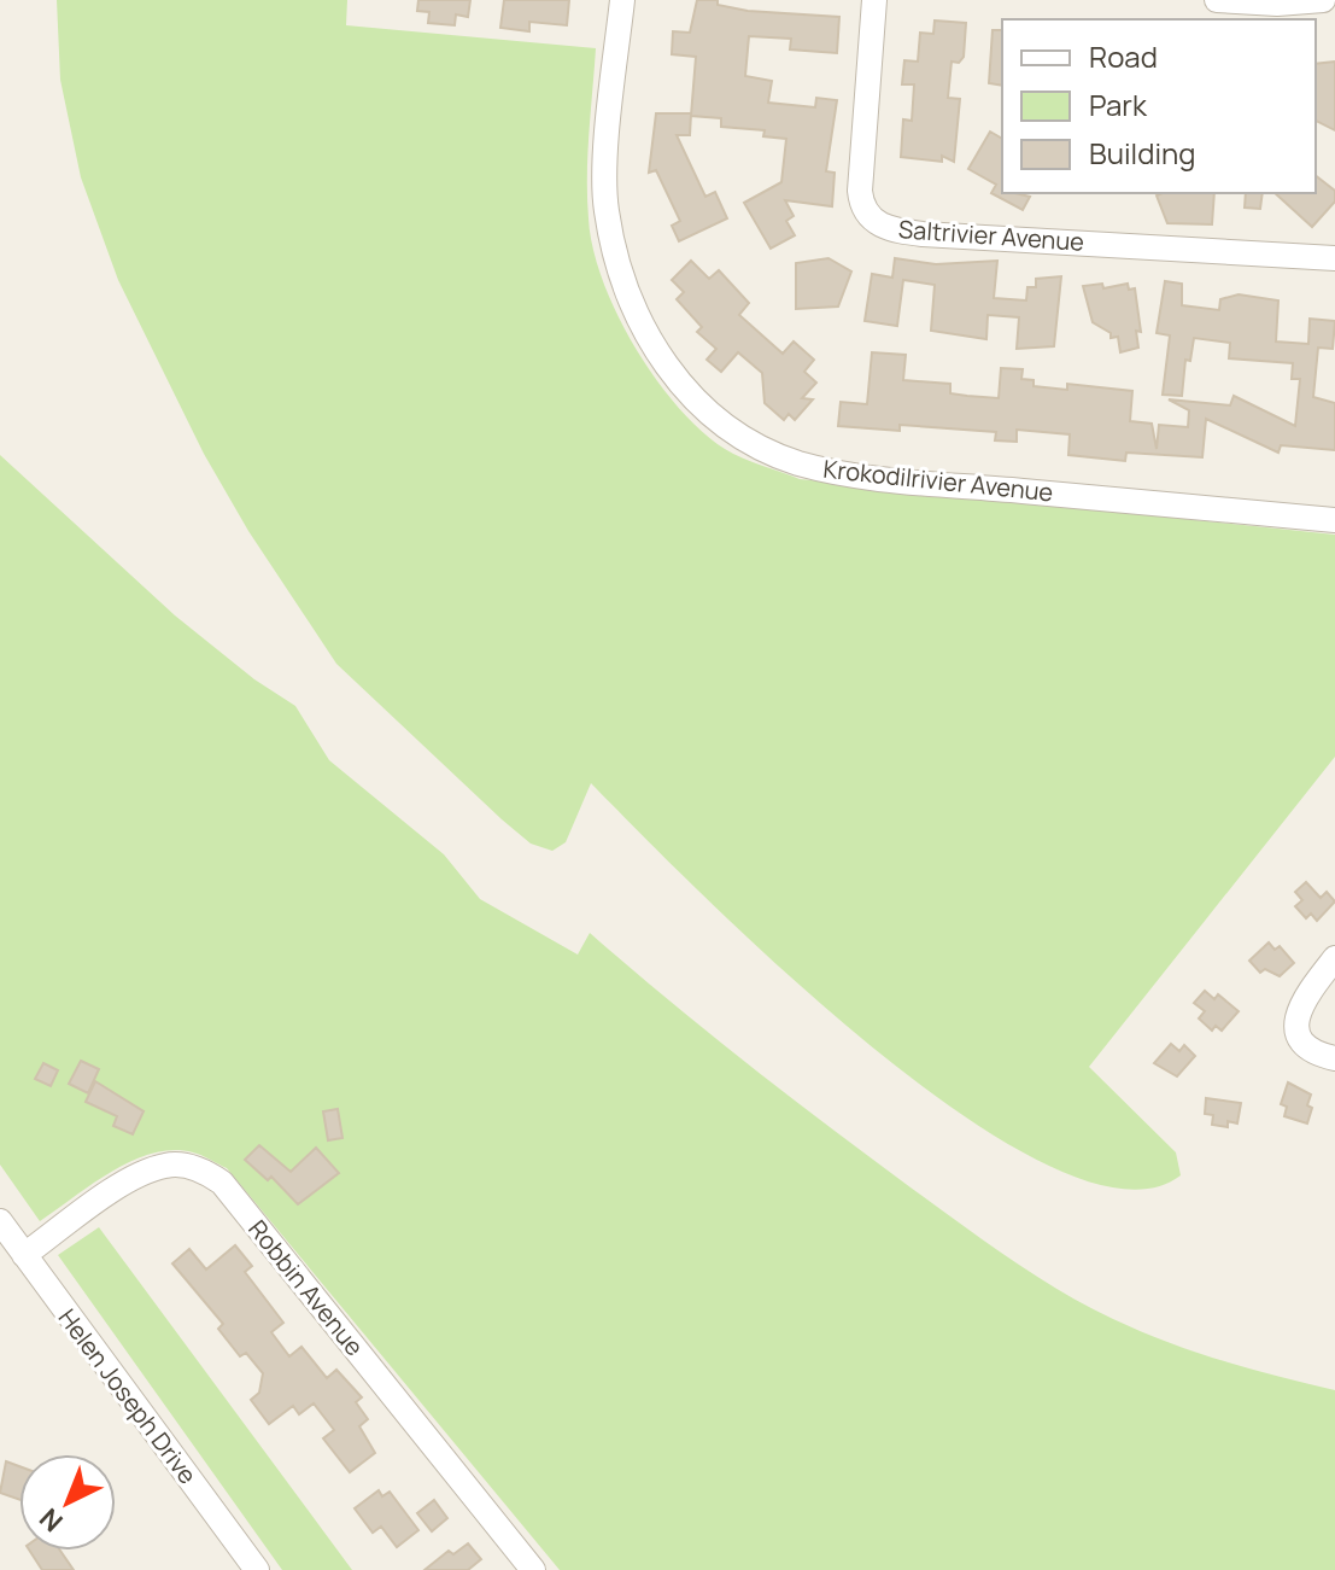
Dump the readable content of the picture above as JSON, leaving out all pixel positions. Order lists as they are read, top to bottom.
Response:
{
  "streets": {
    "street": [
      "Saltrivier Avenue",
      "Krokodilrivier Avenue",
      "Robbin Avenue",
      "Helen Joseph Drive"
    ]
  },
  "crossings": [
    ["Robbin Avenue", "Helen Joseph Drive"]
  ],
  "legend": ["Road", "Park", "Building"],
  "north": "bottom left"
}
